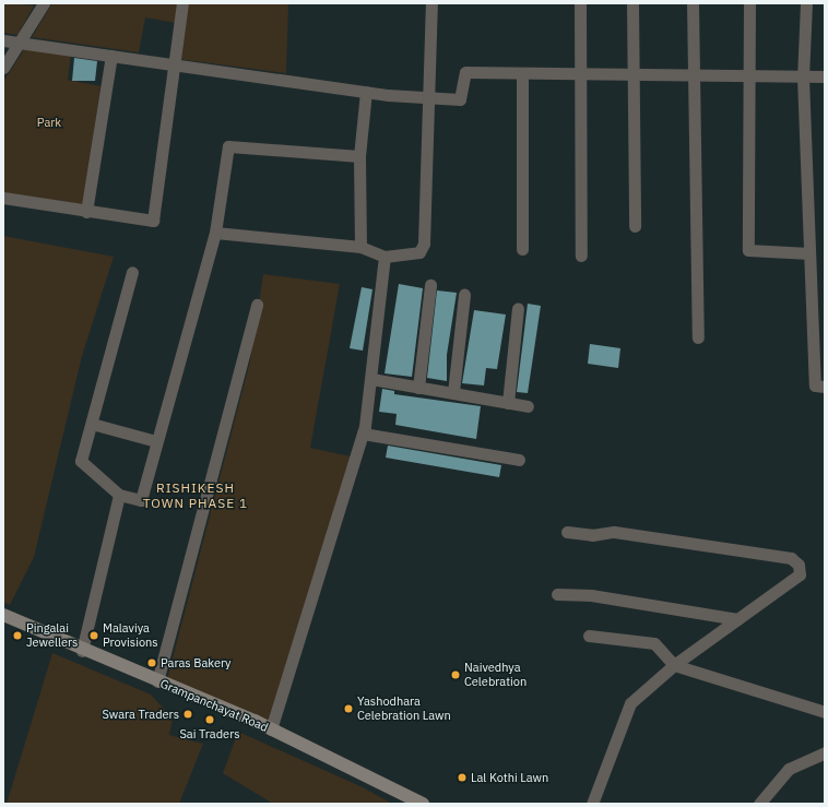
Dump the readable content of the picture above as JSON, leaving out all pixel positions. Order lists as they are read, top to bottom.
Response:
{
  "streets": {
    "street": ["Grampanchayat Road"]
  },
  "districts": ["RISHIKESH TOWN PHASE 1"],
  "parks": ["Park"],
  "places": [
    "Pingalai Jewellers",
    "Malaviya Provisions",
    "Paras Bakery",
    "Naivedhya Celebration",
    "Yashodhara Celebration Lawn",
    "Swara Traders",
    "Sai Traders",
    "Lal Kothi Lawn"
  ]
}
